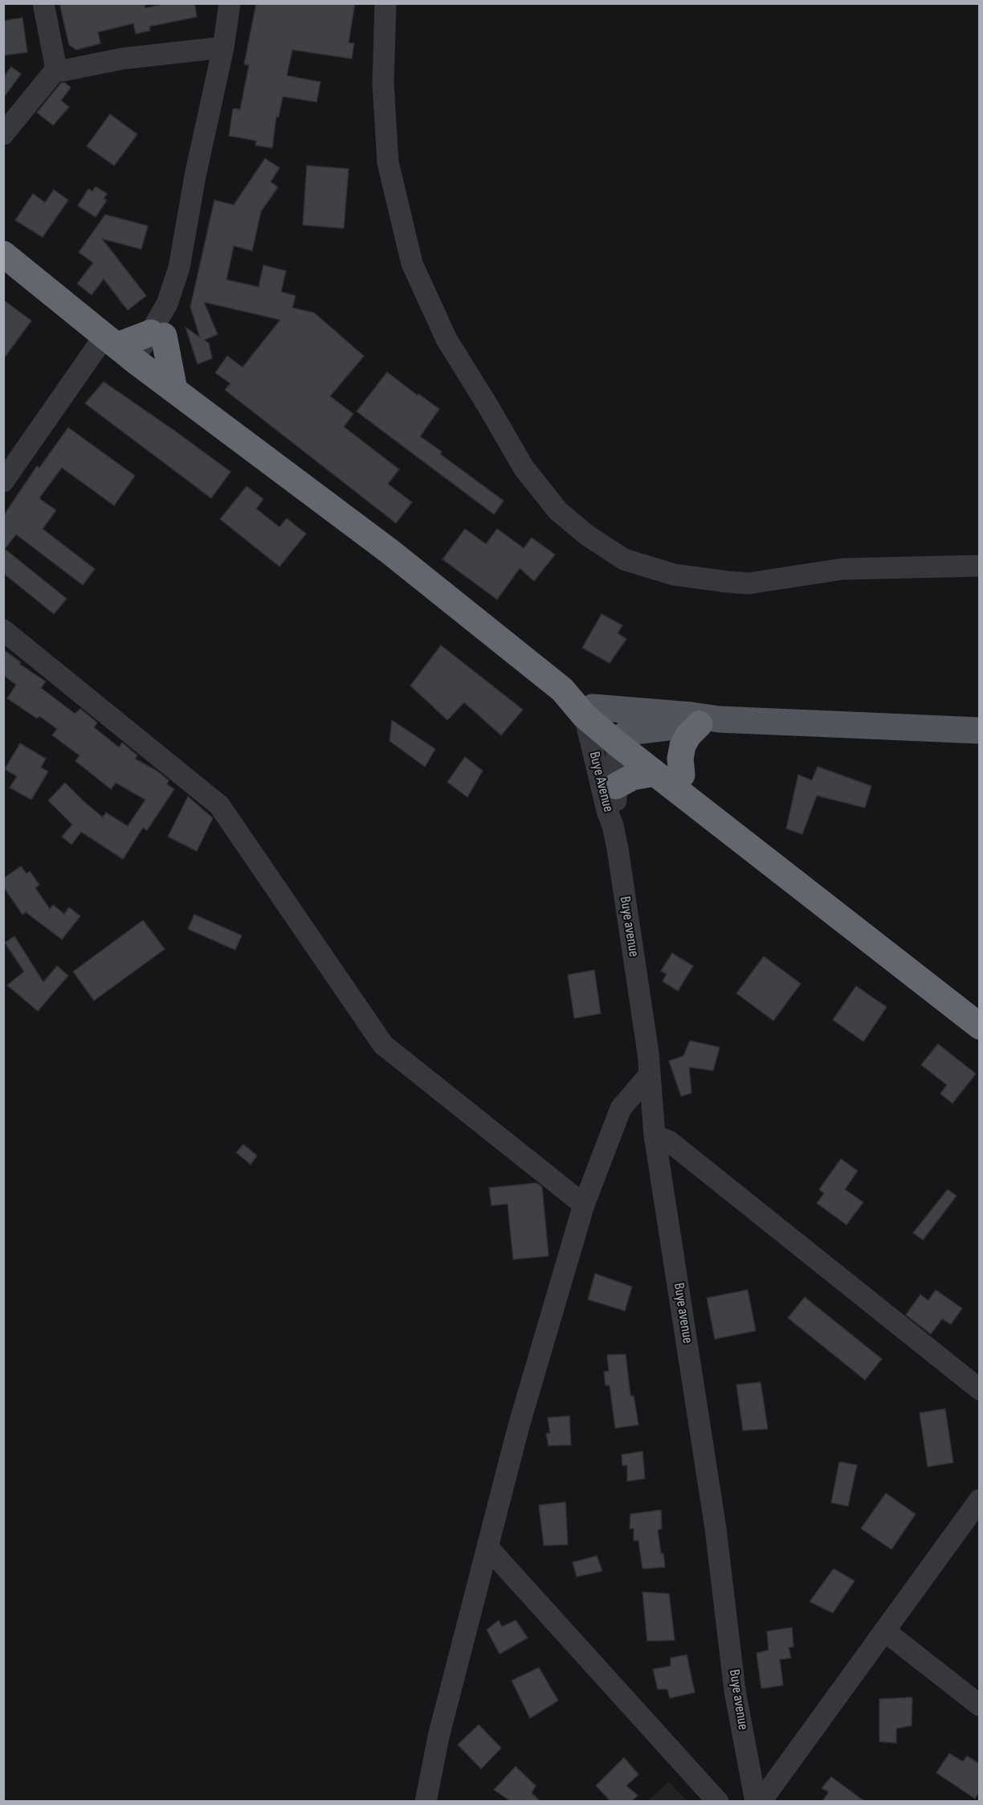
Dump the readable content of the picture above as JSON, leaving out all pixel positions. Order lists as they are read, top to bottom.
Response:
{
  "streets": {
    "street": ["Buye Avenue", "Buye avenue"]
  },
  "crossings": [
    ["Buye Avenue", "Buye avenue"]
  ]
}
